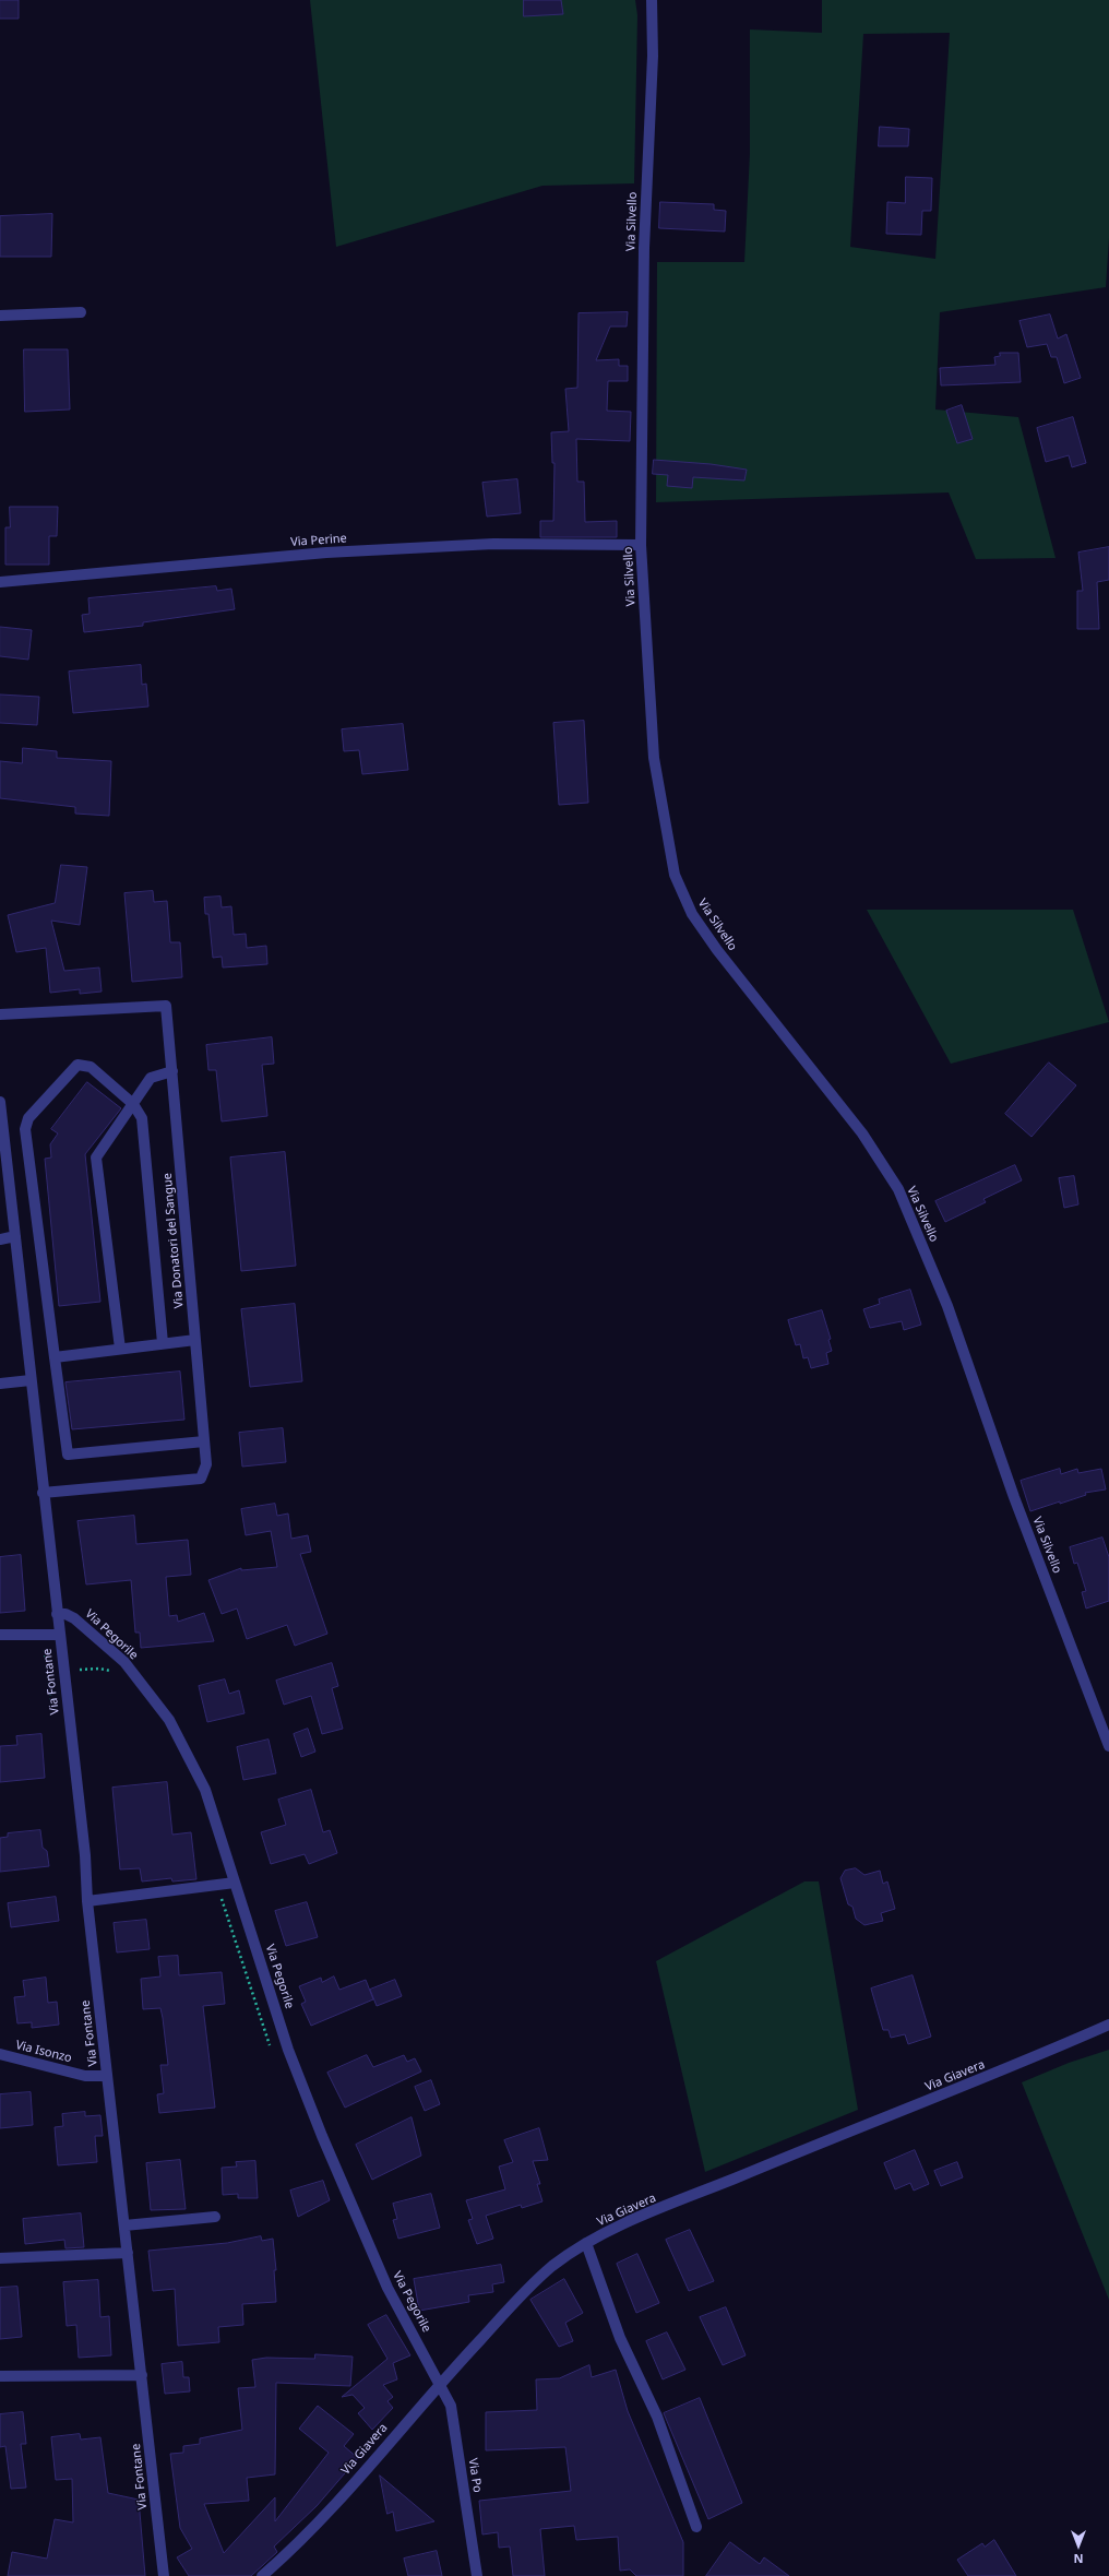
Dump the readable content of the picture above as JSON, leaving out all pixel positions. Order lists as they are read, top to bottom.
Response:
{
  "streets": {
    "street": [
      "Via Silvello",
      "Via Perine",
      "Via Donatori del Sangue",
      "Via Pegorile",
      "Via Fontane",
      "Via Isonzo",
      "Via Giavera",
      "Via Po"
    ]
  },
  "crossings": [
    ["Via Silvello", "Via Perine"],
    ["Via Donatori del Sangue", "Via Fontane"],
    ["Via Pegorile", "Via Fontane"],
    ["Via Pegorile", "Via Giavera"],
    ["Via Pegorile", "Via Po"],
    ["Via Fontane", "Via Isonzo"],
    ["Via Giavera", "Via Po"]
  ],
  "north": "bottom"
}
